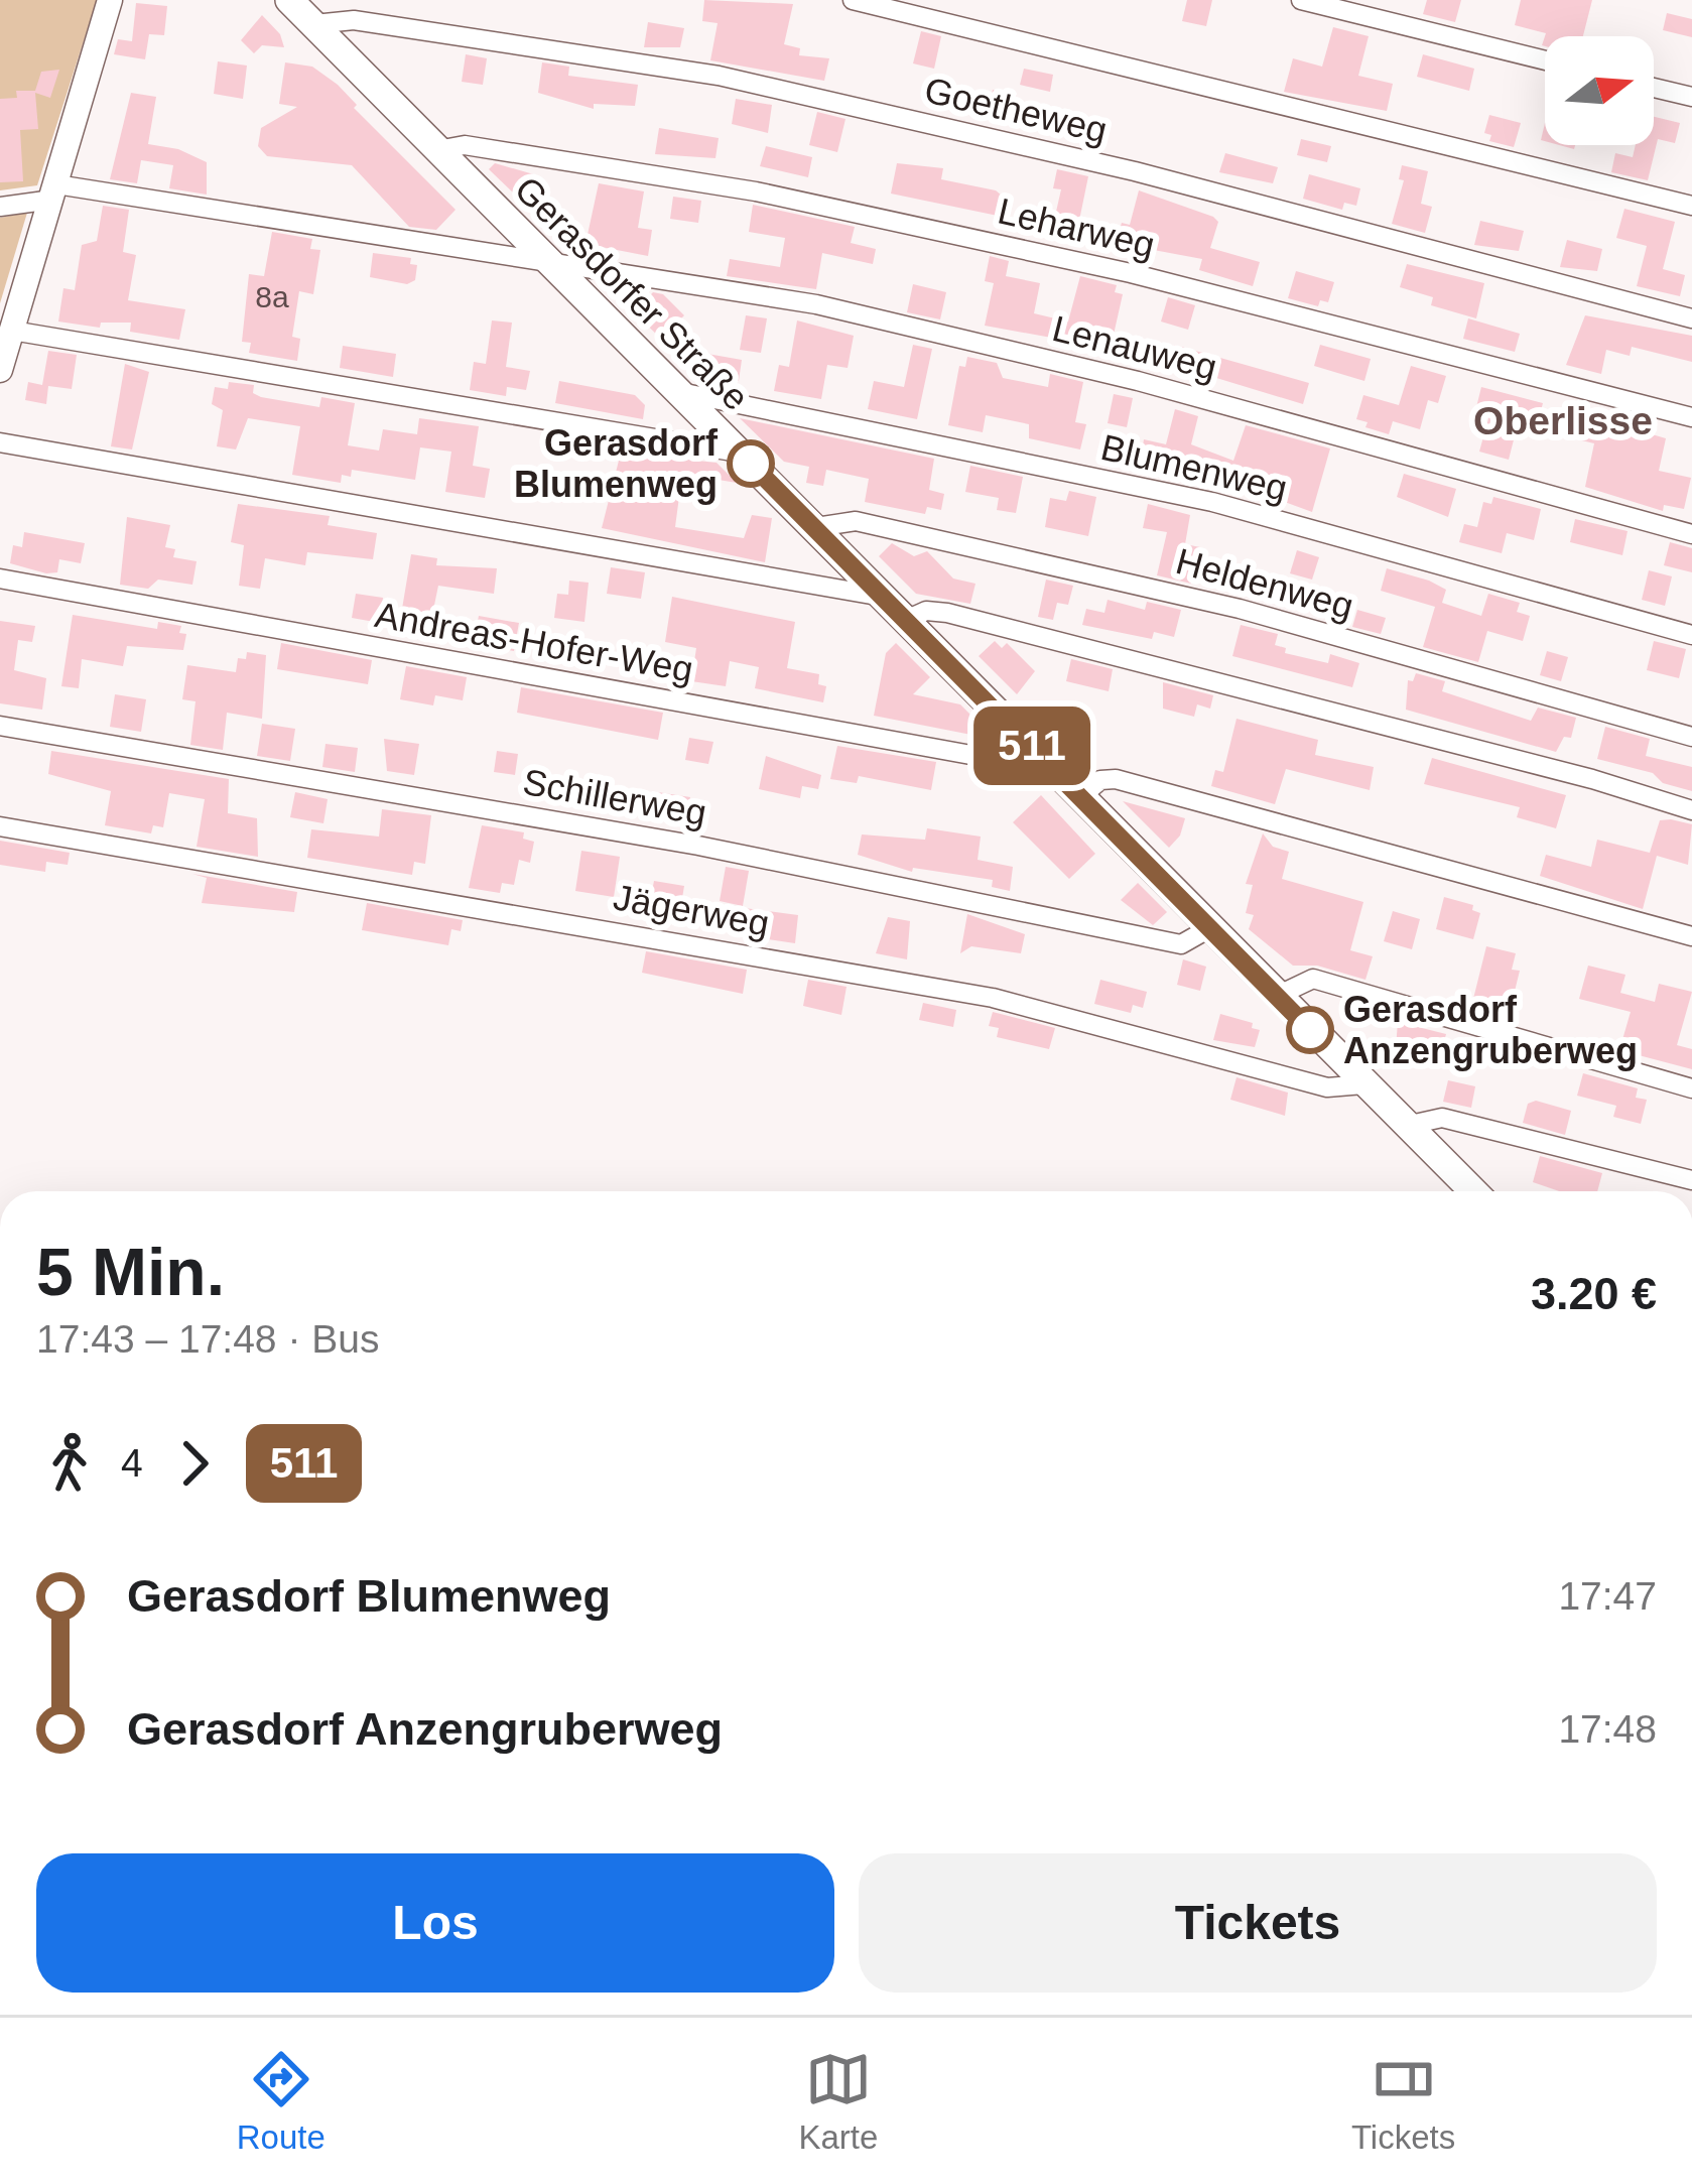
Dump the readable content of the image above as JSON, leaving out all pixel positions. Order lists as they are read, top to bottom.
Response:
{
  "streets": {
    "main road": ["Gerasdorfer Straße"],
    "street": [
      "Goetheweg",
      "Leharweg",
      "Lenauweg",
      "Blumenweg",
      "Heldenweg",
      "Andreas-Hofer-Weg",
      "Schillerweg",
      "Jägerweg"
    ]
  },
  "crossings": [
    ["Goetheweg", "Gerasdorfer Straße"],
    ["Leharweg", "Gerasdorfer Straße"],
    ["Gerasdorfer Straße", "Lenauweg"],
    ["Gerasdorfer Straße", "Blumenweg"],
    ["Gerasdorfer Straße", "Heldenweg"],
    ["Gerasdorfer Straße", "Andreas-Hofer-Weg"],
    ["Gerasdorfer Straße", "Schillerweg"],
    ["Gerasdorfer Straße", "Jägerweg"]
  ],
  "districts": ["Oberlisse"],
  "places": ["Gerasdorf Blumenweg", "Gerasdorf Anzengruberweg"],
  "lines": ["bus line 511"],
  "house_numbers": ["8a"],
  "north": "right",
  "page": {
    "on_map": "511",
    "heading": ["5 Min.", "17:43 – 17:48 · Bus", "3.20 €"],
    "legs": ["4", "511"],
    "list": [
      {
        "name": "Gerasdorf Blumenweg",
        "value": "17:47"
      },
      {
        "name": "Gerasdorf Anzengruberweg",
        "value": "17:48"
      }
    ],
    "buttons": ["Los", "Tickets"],
    "tabs": ["Route", "Karte", "Tickets"]
  }
}
